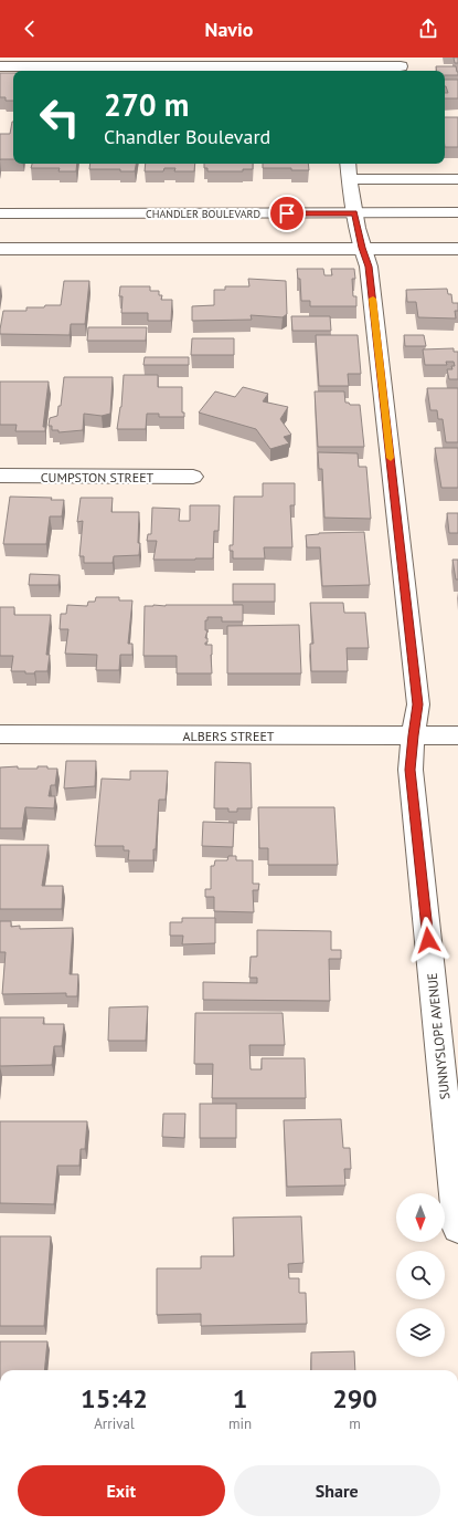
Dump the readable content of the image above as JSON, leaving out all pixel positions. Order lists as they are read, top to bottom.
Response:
{
  "streets": {
    "street": [
      "CHANDLER BOULEVARD",
      "CUMPSTON STREET",
      "ALBERS STREET",
      "SUNNYSLOPE AVENUE"
    ]
  },
  "crossings": [
    ["CHANDLER BOULEVARD", "SUNNYSLOPE AVENUE"],
    ["ALBERS STREET", "SUNNYSLOPE AVENUE"]
  ],
  "north": "bottom",
  "page": {
    "header": "Navio",
    "turn": ["270 m", "Chandler Boulevard"],
    "eta": [
      "15:42",
      "Arrival",
      "1",
      "min",
      "290",
      "m"
    ],
    "buttons": ["Exit", "Share"]
  }
}
